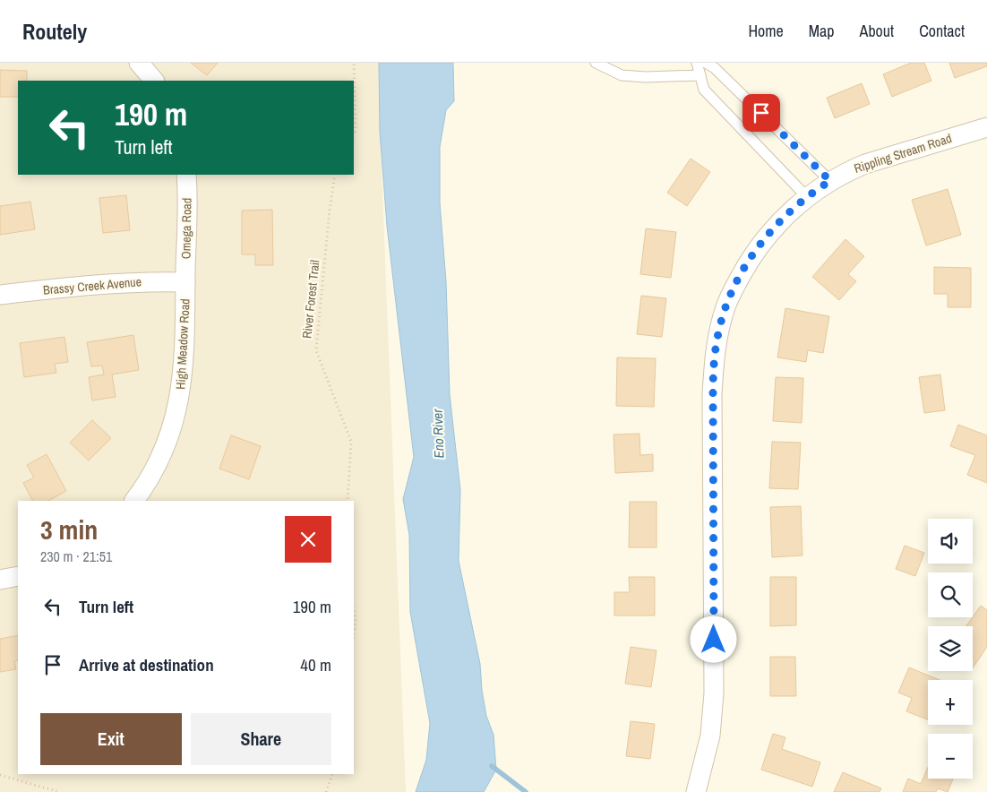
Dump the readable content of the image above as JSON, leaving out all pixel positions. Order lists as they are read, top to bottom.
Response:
{
  "streets": {
    "street": [
      "Rippling Stream Road",
      "Omega Road",
      "Brassy Creek Avenue",
      "High Meadow Road"
    ],
    "path": ["River Forest Trail"]
  },
  "crossings": [
    ["Omega Road", "Brassy Creek Avenue"],
    ["Omega Road", "High Meadow Road"],
    ["Brassy Creek Avenue", "High Meadow Road"]
  ],
  "water": ["Eno River"],
  "page": {
    "header": "Routely",
    "nav": [
      "Home",
      "Map",
      "About",
      "Contact"
    ],
    "turn": ["190 m", "Turn left"],
    "heading": ["3 min", "230 m · 21:51"],
    "map_buttons": ["+", "−"],
    "list": [
      {
        "name": "Turn left",
        "value": "190 m"
      },
      {
        "name": "Arrive at destination",
        "value": "40 m"
      }
    ],
    "buttons": ["Exit", "Share"]
  }
}
